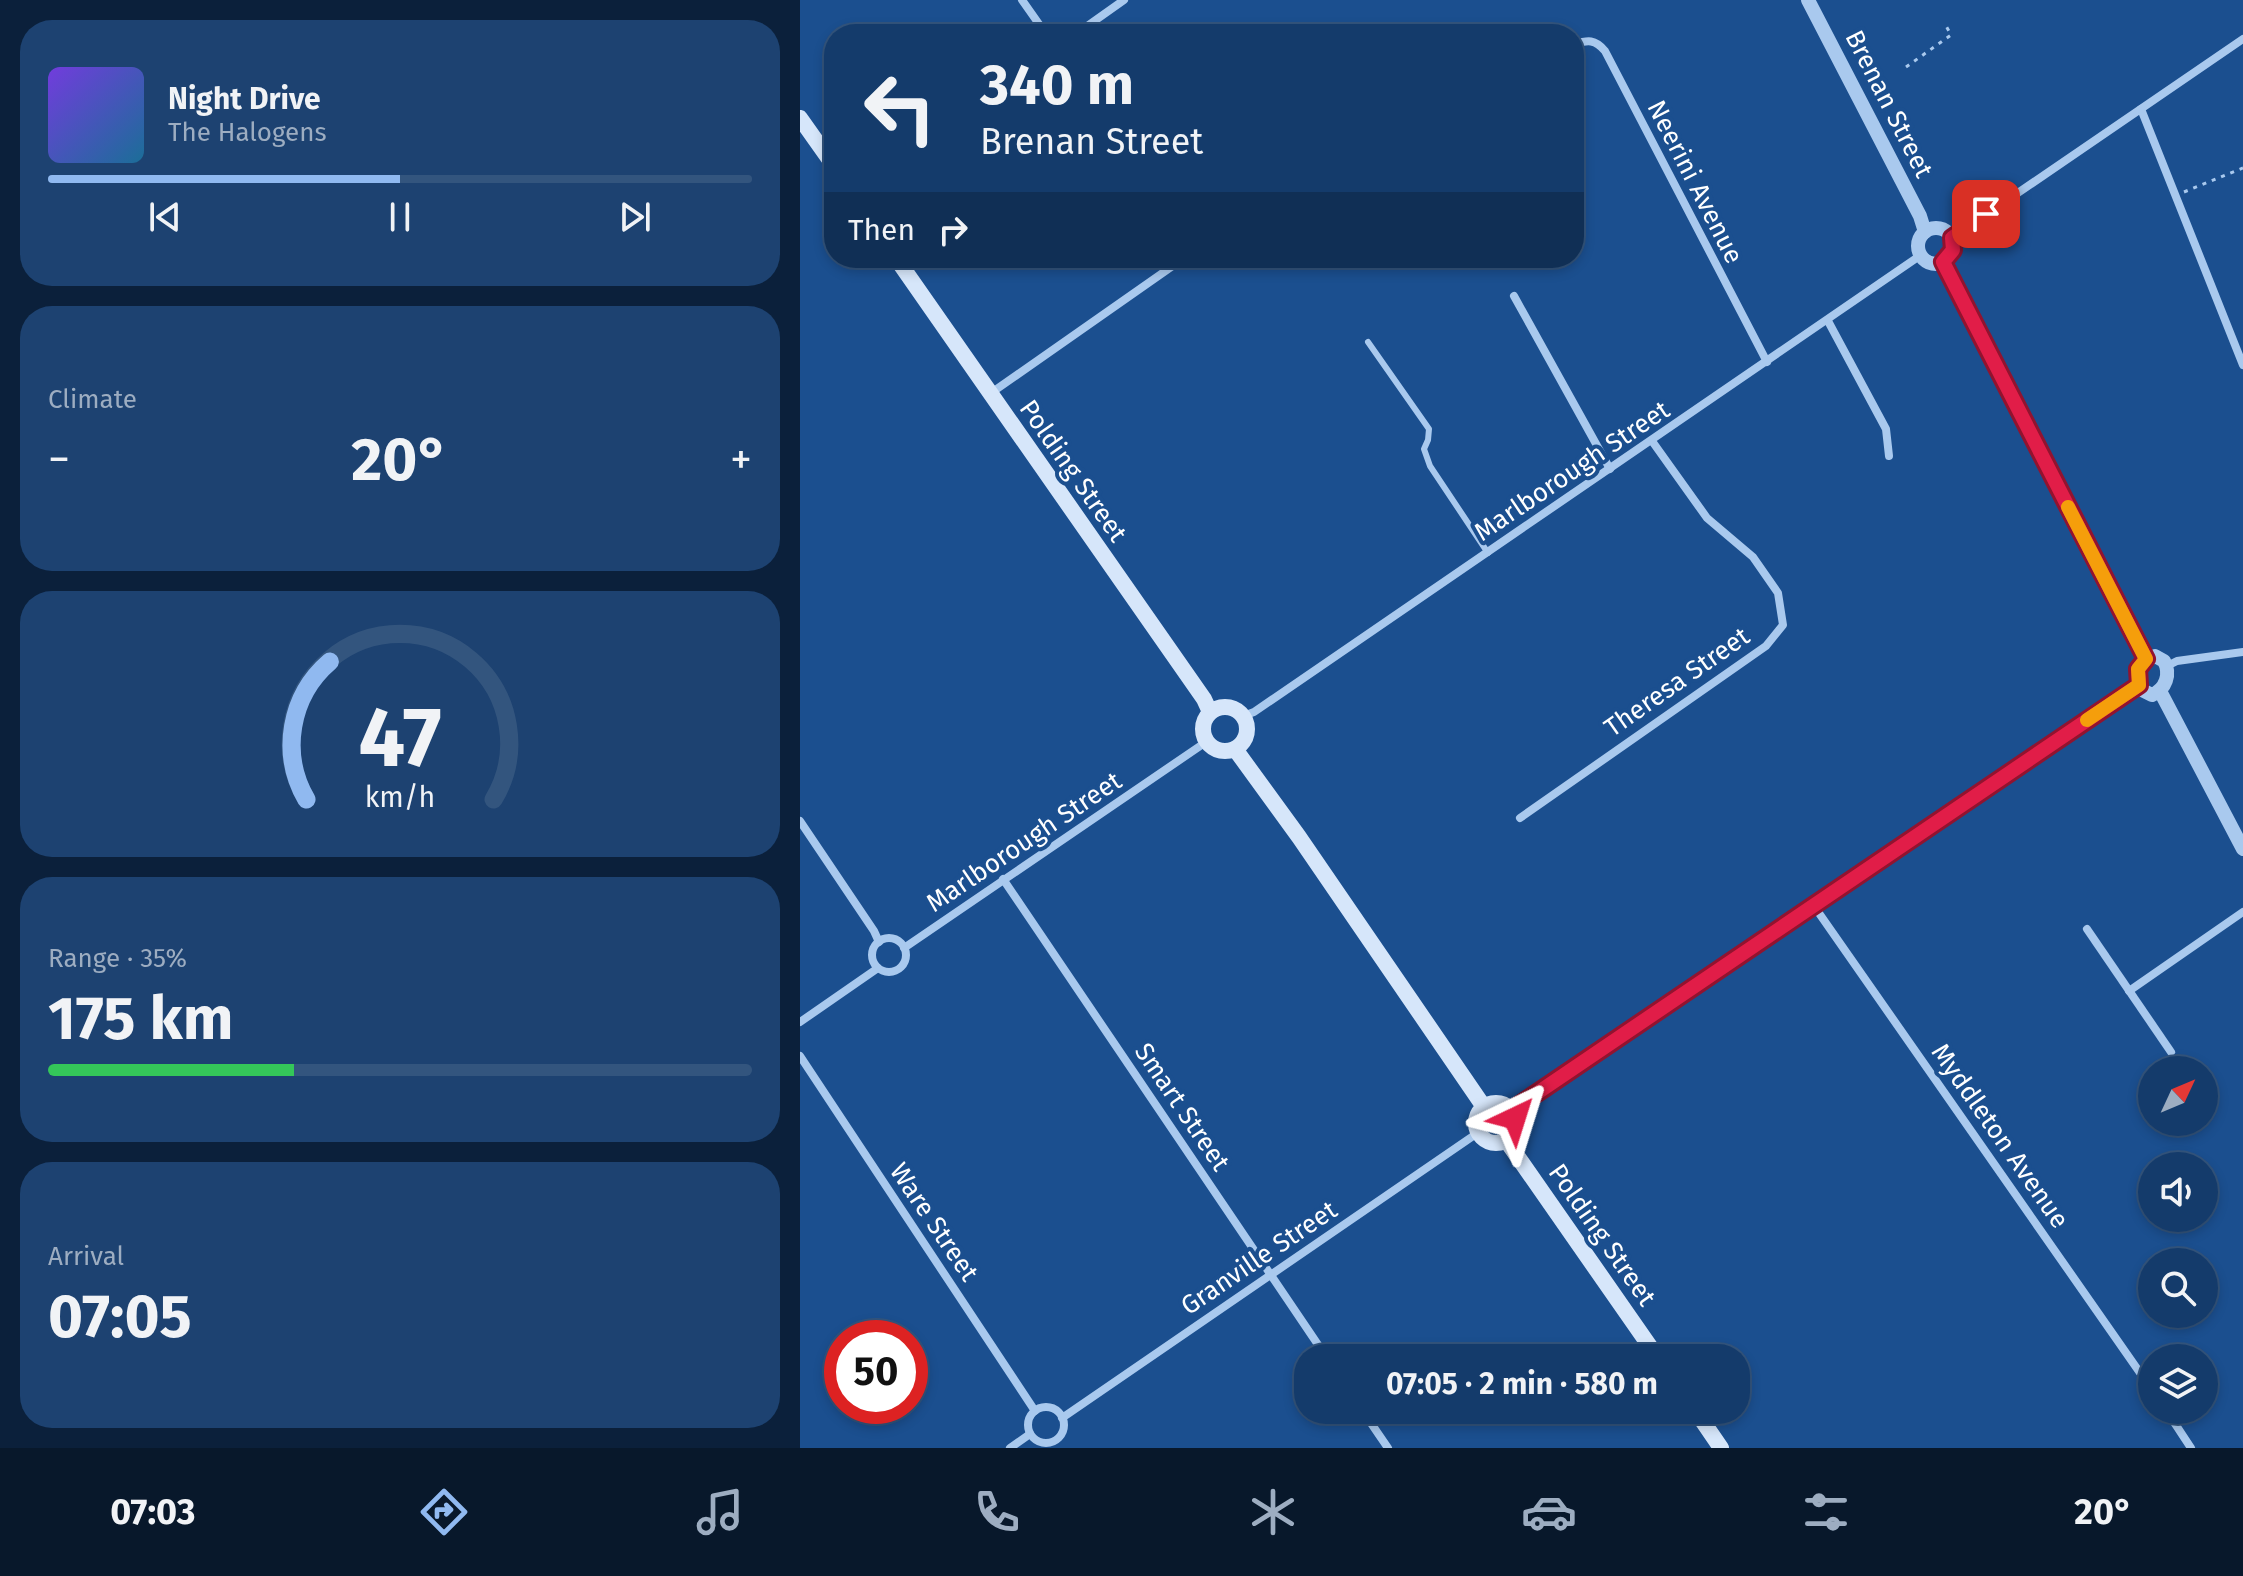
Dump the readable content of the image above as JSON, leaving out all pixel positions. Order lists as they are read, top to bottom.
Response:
{
  "streets": {
    "main road": ["Polding Street"],
    "street": [
      "Brenan Street",
      "Neerini Avenue",
      "Marlborough Street",
      "Theresa Street",
      "Smart Street",
      "Myddleton Avenue",
      "Ware Street",
      "Granville Street"
    ]
  },
  "crossings": [
    ["Brenan Street", "Marlborough Street"],
    ["Neerini Avenue", "Marlborough Street"],
    ["Polding Street", "Marlborough Street"],
    ["Polding Street", "Granville Street"],
    ["Marlborough Street", "Theresa Street"],
    ["Marlborough Street", "Smart Street"],
    ["Smart Street", "Granville Street"],
    ["Ware Street", "Granville Street"]
  ],
  "north": "top right",
  "page": {
    "turn": ["340 m", "Brenan Street"],
    "song": ["Night Drive", "The Halogens"],
    "then": "Then",
    "tile": [
      "Climate",
      ["Range · 35%", "175 km"],
      ["Arrival", "07:05"]
    ],
    "heat": ["−", "20°", "+"],
    "limit": "50",
    "trip": "07:05 · 2 min · 580 m",
    "tabs": ["07:03", "20°"],
    "gauge": ["47", "km/h"]
  }
}
